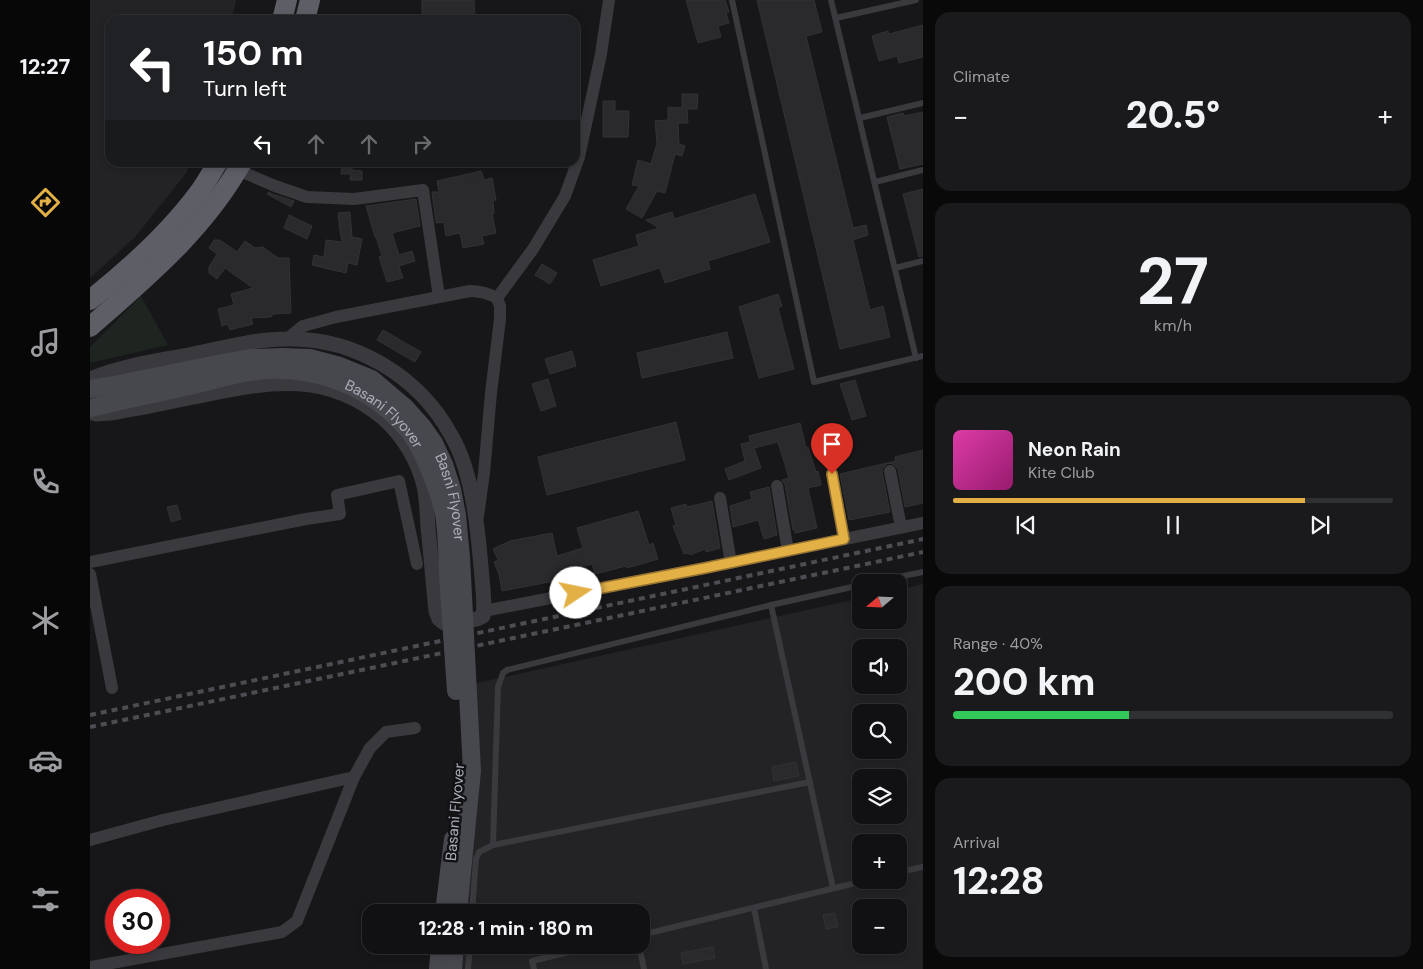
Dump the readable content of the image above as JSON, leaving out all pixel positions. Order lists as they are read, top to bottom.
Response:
{
  "streets": {
    "main road": ["Basani Flyover", "Basni Flyover"]
  },
  "north": "left",
  "page": {
    "tabs": "12:27",
    "tile": [
      "Climate",
      ["27", "km/h"],
      ["Range · 40%", "200 km"],
      ["Arrival", "12:28"]
    ],
    "turn": ["150 m", "Turn left"],
    "heat": ["−", "20.5°", "+"],
    "song": ["Neon Rain", "Kite Club"],
    "map_buttons": ["+", "−"],
    "limit": "30",
    "trip": "12:28 · 1 min · 180 m"
  }
}
